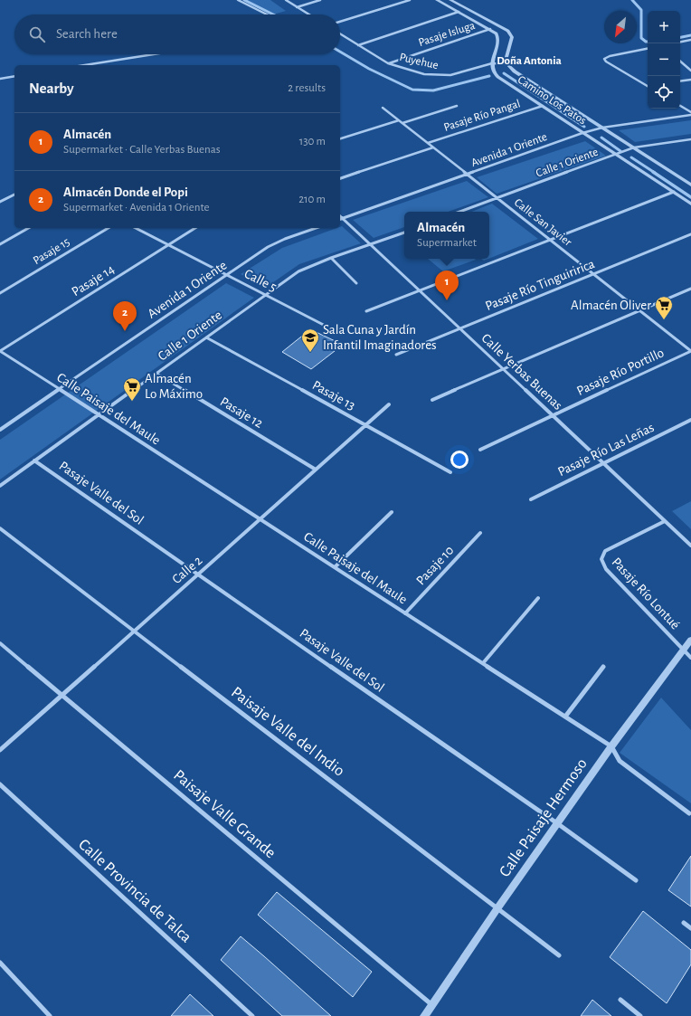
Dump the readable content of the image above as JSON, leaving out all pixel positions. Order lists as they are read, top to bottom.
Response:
{
  "streets": {
    "street": [
      "Pasaje Isluga",
      "Puyehue",
      "Camino Los Patos",
      "Pasaje Río Pangal",
      "Avenida 1 Oriente",
      "Calle 1 Oriente",
      "Calle San Javier",
      "Pasaje 15",
      "Pasaje 14",
      "Calle 5",
      "Pasaje Río Tinguiririca",
      "Calle Yerbas Buenas",
      "Pasaje Río Portillo",
      "Pasaje 13",
      "Calle Paisaje del Maule",
      "Pasaje 12",
      "Pasaje Río Las Leñas",
      "Pasaje Valle del Sol",
      "Pasaje 10",
      "Calle 2",
      "Pasaje Río Lontué",
      "Paisaje Valle del Indio",
      "Paisaje Valle Grande",
      "Calle Paisaje Hermoso",
      "Calle Provincia de Talca"
    ]
  },
  "crossings": [
    ["Pasaje Isluga", "Puyehue"],
    ["Puyehue", "Camino Los Patos"],
    ["Camino Los Patos", "Pasaje Río Pangal"],
    ["Camino Los Patos", "Avenida 1 Oriente"],
    ["Camino Los Patos", "Calle 1 Oriente"],
    ["Pasaje Río Pangal", "Calle San Javier"],
    ["Avenida 1 Oriente", "Calle San Javier"],
    ["Avenida 1 Oriente", "Calle 5"],
    ["Avenida 1 Oriente", "Calle Yerbas Buenas"],
    ["Avenida 1 Oriente", "Calle Paisaje del Maule"],
    ["Calle 1 Oriente", "Calle San Javier"],
    ["Calle 1 Oriente", "Calle 5"],
    ["Calle 1 Oriente", "Calle Yerbas Buenas"],
    ["Calle 1 Oriente", "Pasaje 13"],
    ["Calle 1 Oriente", "Calle Paisaje del Maule"],
    ["Calle 1 Oriente", "Pasaje 12"],
    ["Calle 1 Oriente", "Pasaje Valle del Sol"],
    ["Calle San Javier", "Pasaje Río Tinguiririca"],
    ["Calle San Javier", "Pasaje Río Portillo"],
    ["Pasaje 14", "Calle 5"],
    ["Pasaje 14", "Calle Paisaje del Maule"],
    ["Pasaje Río Tinguiririca", "Calle Yerbas Buenas"],
    ["Calle Yerbas Buenas", "Pasaje Río Portillo"],
    ["Calle Yerbas Buenas", "Pasaje Río Las Leñas"],
    ["Calle Yerbas Buenas", "Pasaje Río Lontué"],
    ["Pasaje 13", "Calle 2"],
    ["Calle Paisaje del Maule", "Pasaje 10"],
    ["Calle Paisaje del Maule", "Calle 2"],
    ["Calle Paisaje del Maule", "Calle Paisaje Hermoso"],
    ["Pasaje 12", "Calle 2"],
    ["Pasaje Valle del Sol", "Calle 2"],
    ["Pasaje Valle del Sol", "Calle Paisaje Hermoso"],
    ["Calle 2", "Paisaje Valle del Indio"],
    ["Calle 2", "Paisaje Valle Grande"],
    ["Pasaje Río Lontué", "Calle Paisaje Hermoso"],
    ["Paisaje Valle del Indio", "Calle Paisaje Hermoso"],
    ["Paisaje Valle Grande", "Calle Paisaje Hermoso"]
  ],
  "districts": ["Doña Antonia"],
  "places": {
    "supermarket": ["Almacén Oliver", "Almacén Lo Máximo"],
    "school or university": ["Sala Cuna y Jardín Infantil Imaginadores"]
  },
  "north": "bottom left",
  "page": {
    "map_buttons": ["+", "−"],
    "search": "Search here",
    "heading": ["Nearby", "2 results"],
    "list": [
      {
        "mark": "1",
        "name": "Almacén",
        "note": "Supermarket · Calle Yerbas Buenas",
        "value": "130 m"
      },
      {
        "mark": "2",
        "name": "Almacén Donde el Popi",
        "note": "Supermarket · Avenida 1 Oriente",
        "value": "210 m"
      }
    ],
    "popup": ["Almacén", "Supermarket"],
    "pins": ["1", "2"]
  }
}
